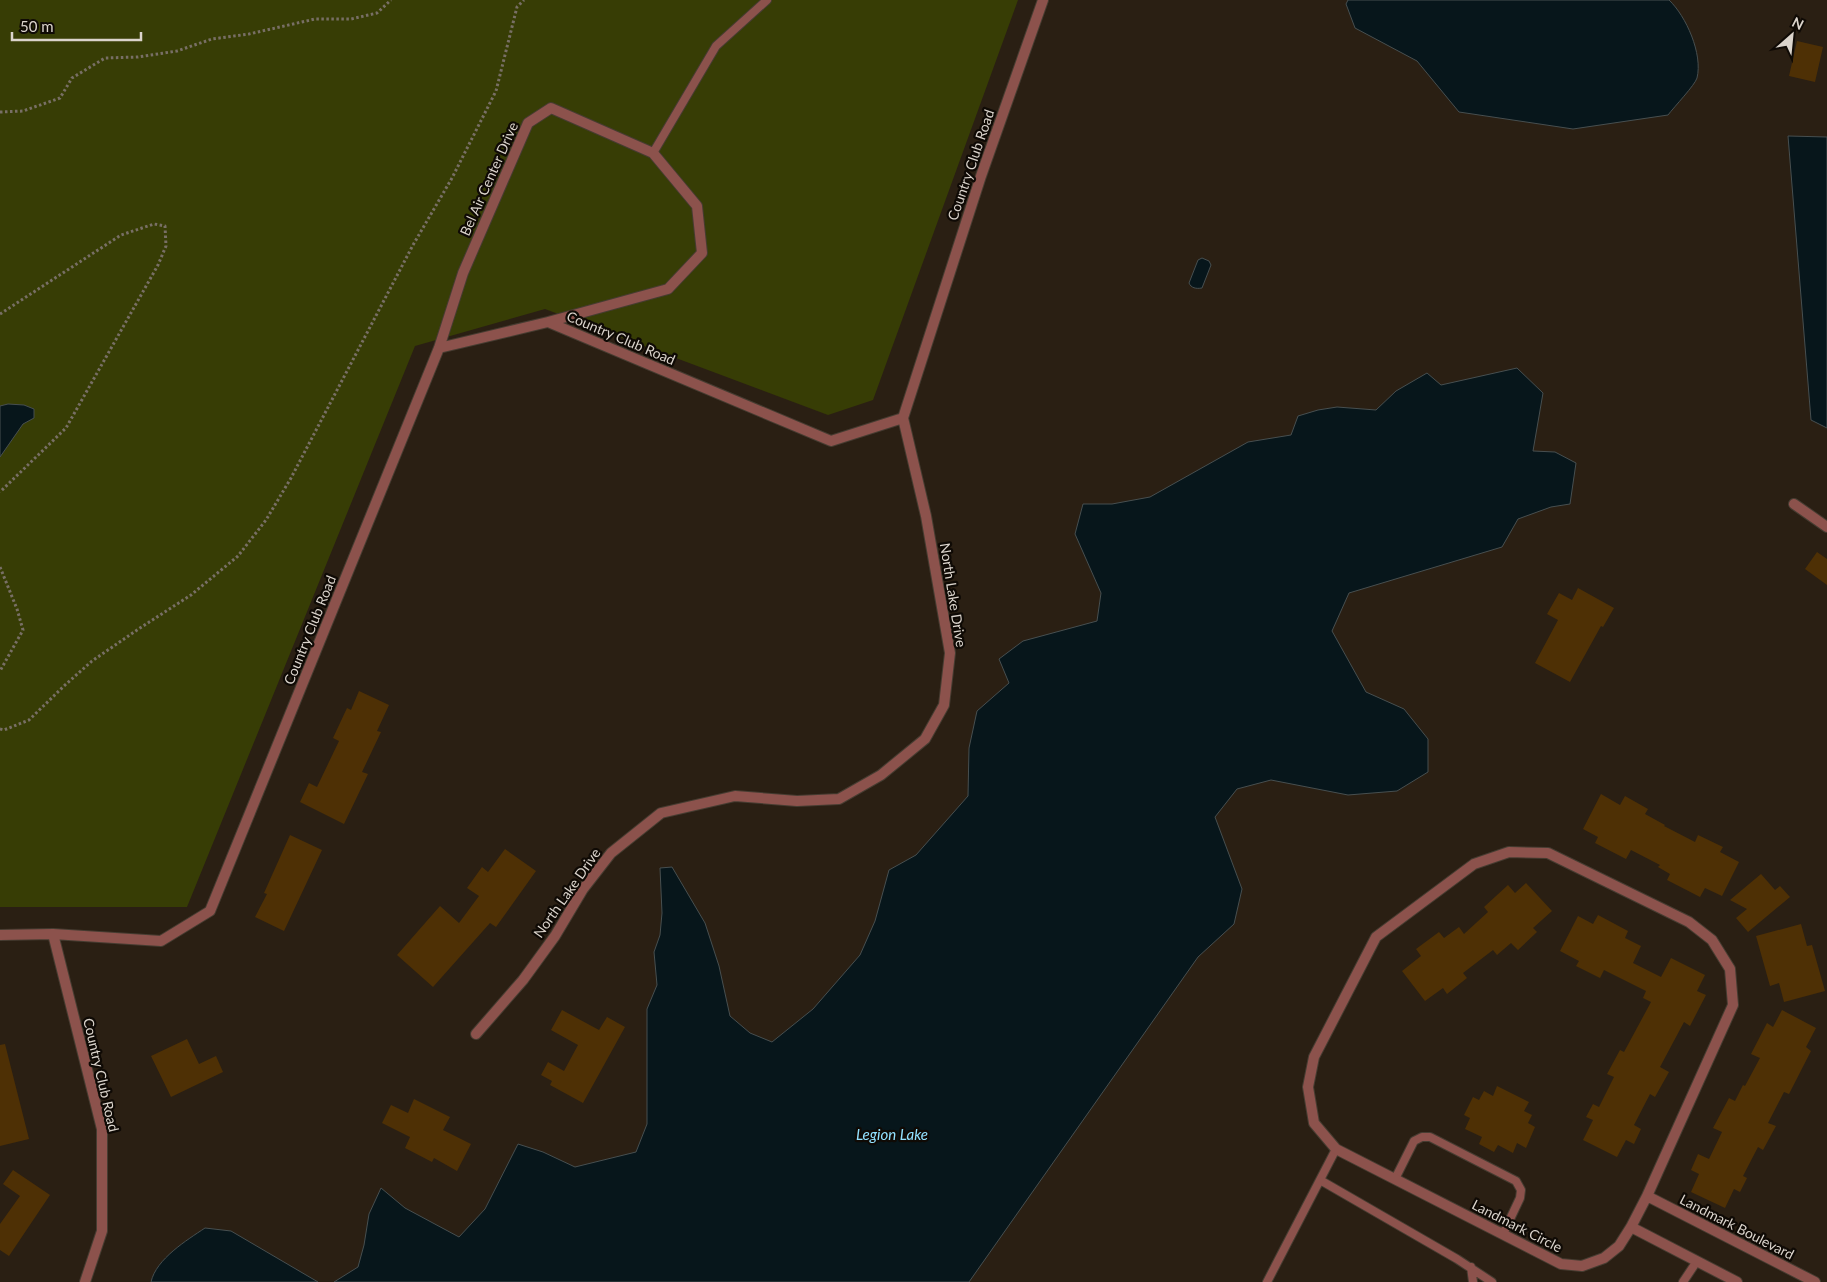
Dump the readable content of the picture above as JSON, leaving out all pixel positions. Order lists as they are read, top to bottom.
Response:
{
  "streets": {
    "street": [
      "Country Club Road",
      "Bel Air Center Drive",
      "North Lake Drive",
      "Landmark Circle",
      "Landmark Boulevard"
    ]
  },
  "crossings": [
    ["Country Club Road", "Bel Air Center Drive"],
    ["Country Club Road", "North Lake Drive"],
    ["Landmark Circle", "Landmark Boulevard"]
  ],
  "water": ["Legion Lake"],
  "scale_bar": "50 m",
  "north": "top right"
}
